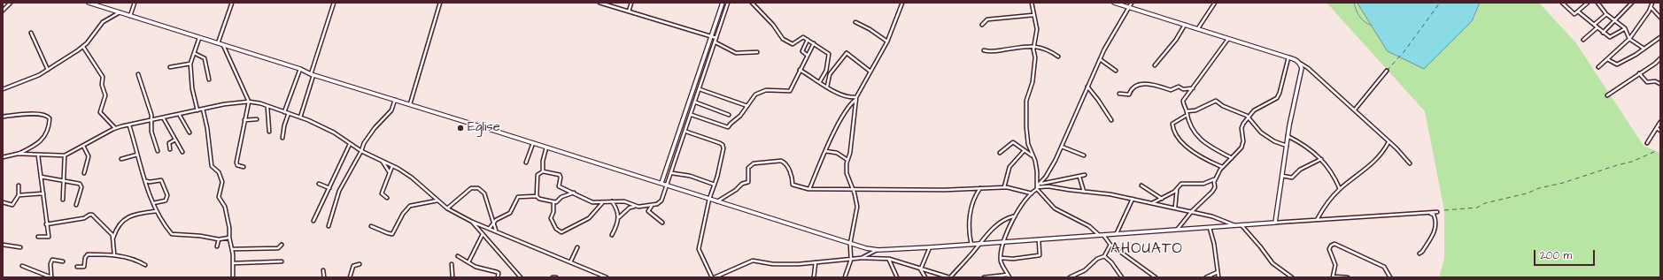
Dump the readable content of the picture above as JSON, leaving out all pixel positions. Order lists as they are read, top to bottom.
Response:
{
  "districts": ["AHOUATO"],
  "places": ["Eglise"],
  "scale_bar": "200 m"
}
